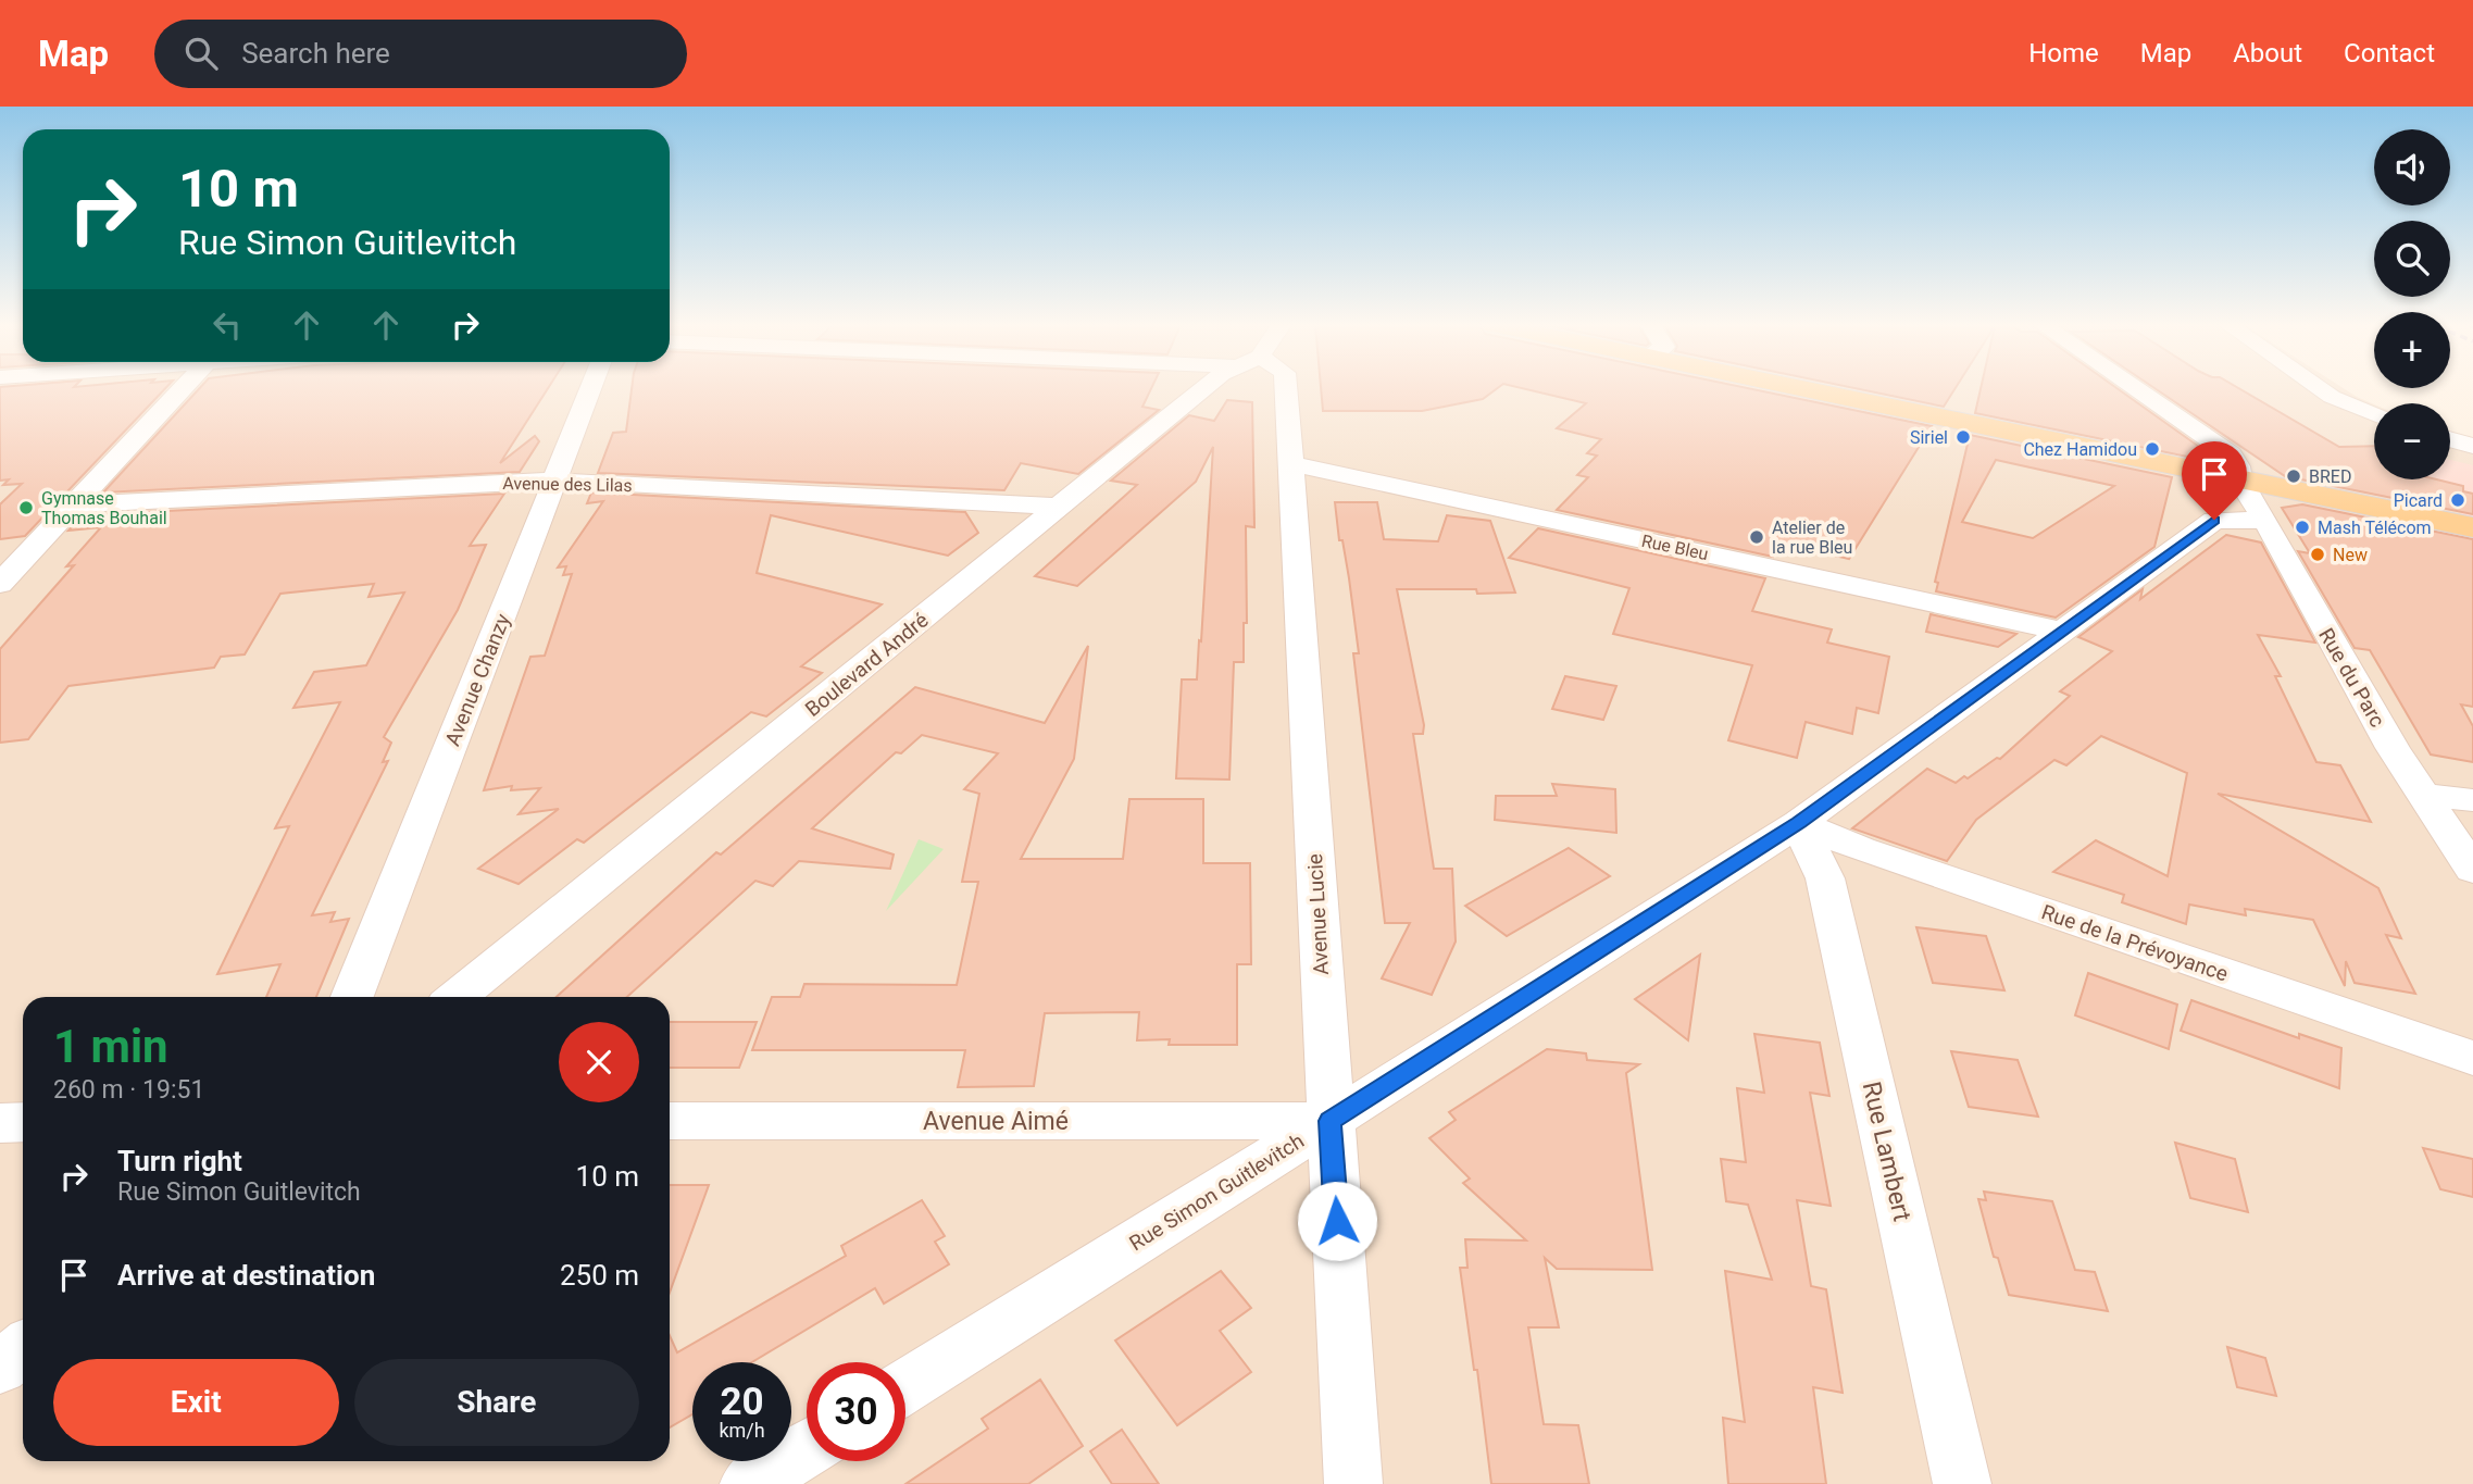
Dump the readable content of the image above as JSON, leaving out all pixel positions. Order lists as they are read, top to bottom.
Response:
{
  "streets": {
    "street": [
      "Avenue des Lilas",
      "Rue Bleu",
      "Boulevard André",
      "Rue du Parc",
      "Avenue Chanzy",
      "Avenue Lucie",
      "Rue de la Prévoyance",
      "Avenue Aimé",
      "Rue Lambert",
      "Rue Simon Guitlevitch"
    ]
  },
  "crossings": [
    ["Avenue des Lilas", "Boulevard André"],
    ["Avenue des Lilas", "Avenue Chanzy"],
    ["Rue Bleu", "Avenue Lucie"],
    ["Rue Bleu", "Rue Simon Guitlevitch"],
    ["Rue du Parc", "Rue Simon Guitlevitch"],
    ["Avenue Lucie", "Avenue Aimé"],
    ["Avenue Lucie", "Rue Simon Guitlevitch"],
    ["Rue de la Prévoyance", "Rue Lambert"],
    ["Rue de la Prévoyance", "Rue Simon Guitlevitch"],
    ["Avenue Aimé", "Rue Simon Guitlevitch"],
    ["Rue Lambert", "Rue Simon Guitlevitch"]
  ],
  "places": [
    "Siriel",
    "Chez Hamidou",
    "BRED",
    "Picard",
    "Gymnase Thomas Bouhail",
    "Mash Télécom",
    "Atelier de la rue Bleu",
    "New"
  ],
  "page": {
    "header": "Map",
    "search": "Search here",
    "nav": [
      "Home",
      "Map",
      "About",
      "Contact"
    ],
    "map_buttons": ["+", "−"],
    "turn": ["10 m", "Rue Simon Guitlevitch"],
    "heading": ["1 min", "260 m · 19:51"],
    "list": [
      {
        "name": "Turn right",
        "note": "Rue Simon Guitlevitch",
        "value": "10 m"
      },
      {
        "name": "Arrive at destination",
        "value": "250 m"
      }
    ],
    "buttons": ["Exit", "Share"],
    "speed": "20 km/h",
    "limit": "30"
  }
}
